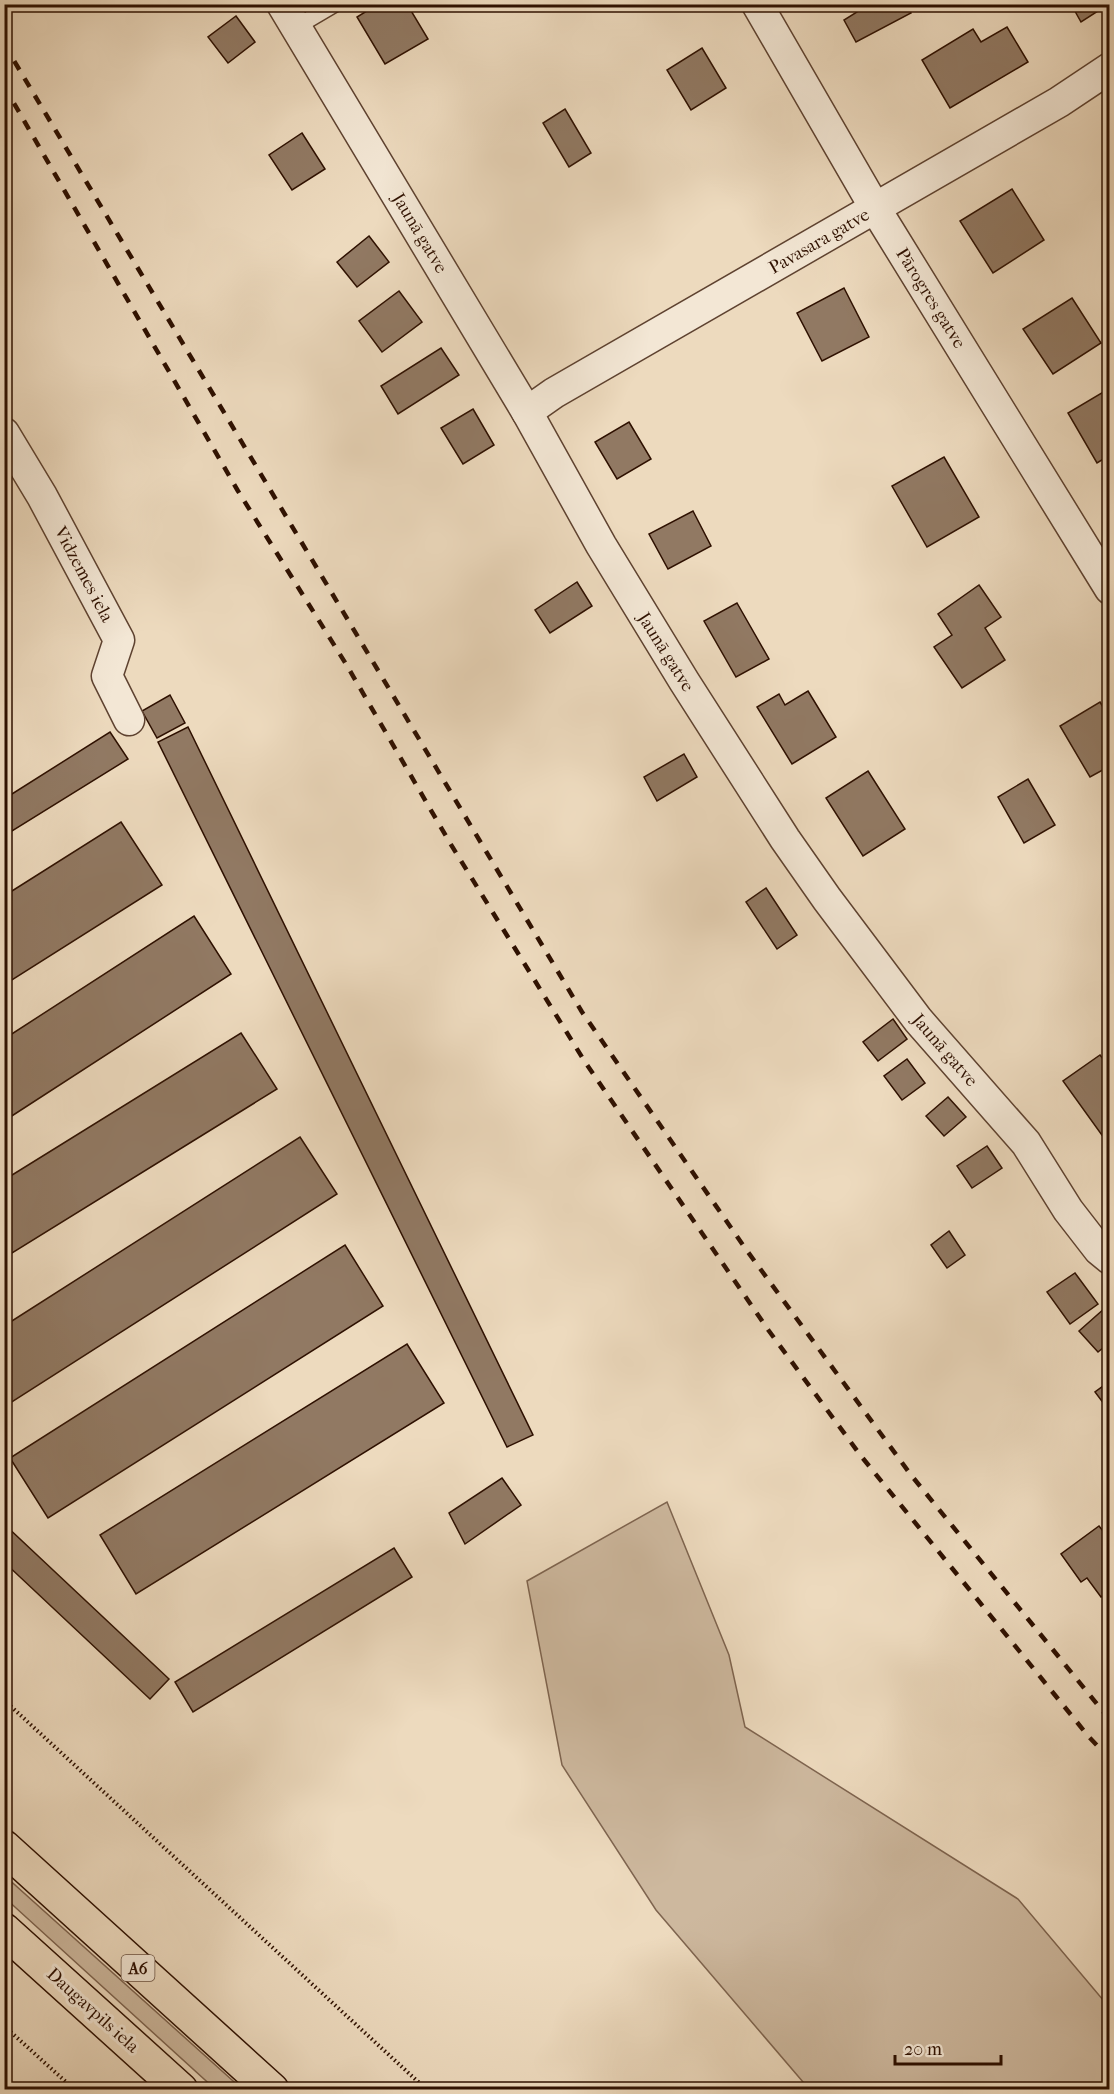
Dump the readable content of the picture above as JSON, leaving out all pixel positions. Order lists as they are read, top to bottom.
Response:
{
  "streets": {
    "highway": ["A6", "Daugavpils iela"],
    "street": [
      "Jaunā gatve",
      "Pavasara gatve",
      "Pārogres gatve",
      "Vidzemes iela"
    ]
  },
  "crossings": [
    ["Jaunā gatve", "Pavasara gatve"],
    ["Pavasara gatve", "Pārogres gatve"]
  ],
  "scale_bar": "20 m"
}
